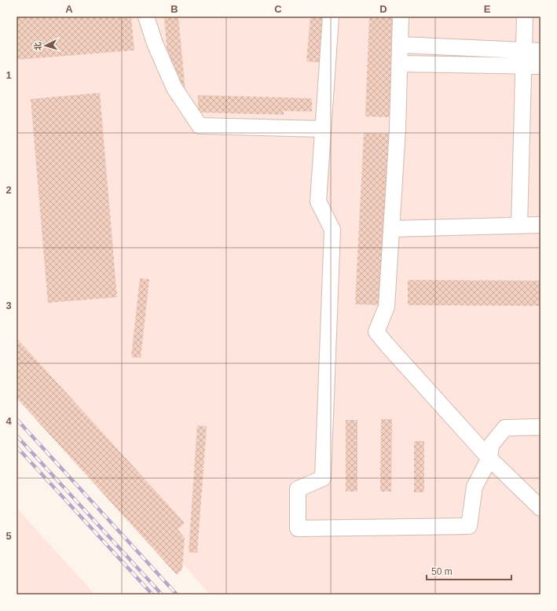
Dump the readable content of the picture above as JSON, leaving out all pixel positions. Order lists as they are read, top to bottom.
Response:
{
  "scale_bar": "50 m",
  "north": "left",
  "grid": {
    "columns": [
      "A",
      "B",
      "C",
      "D",
      "E"
    ],
    "rows": [
      "1",
      "2",
      "3",
      "4",
      "5"
    ]
  }
}
